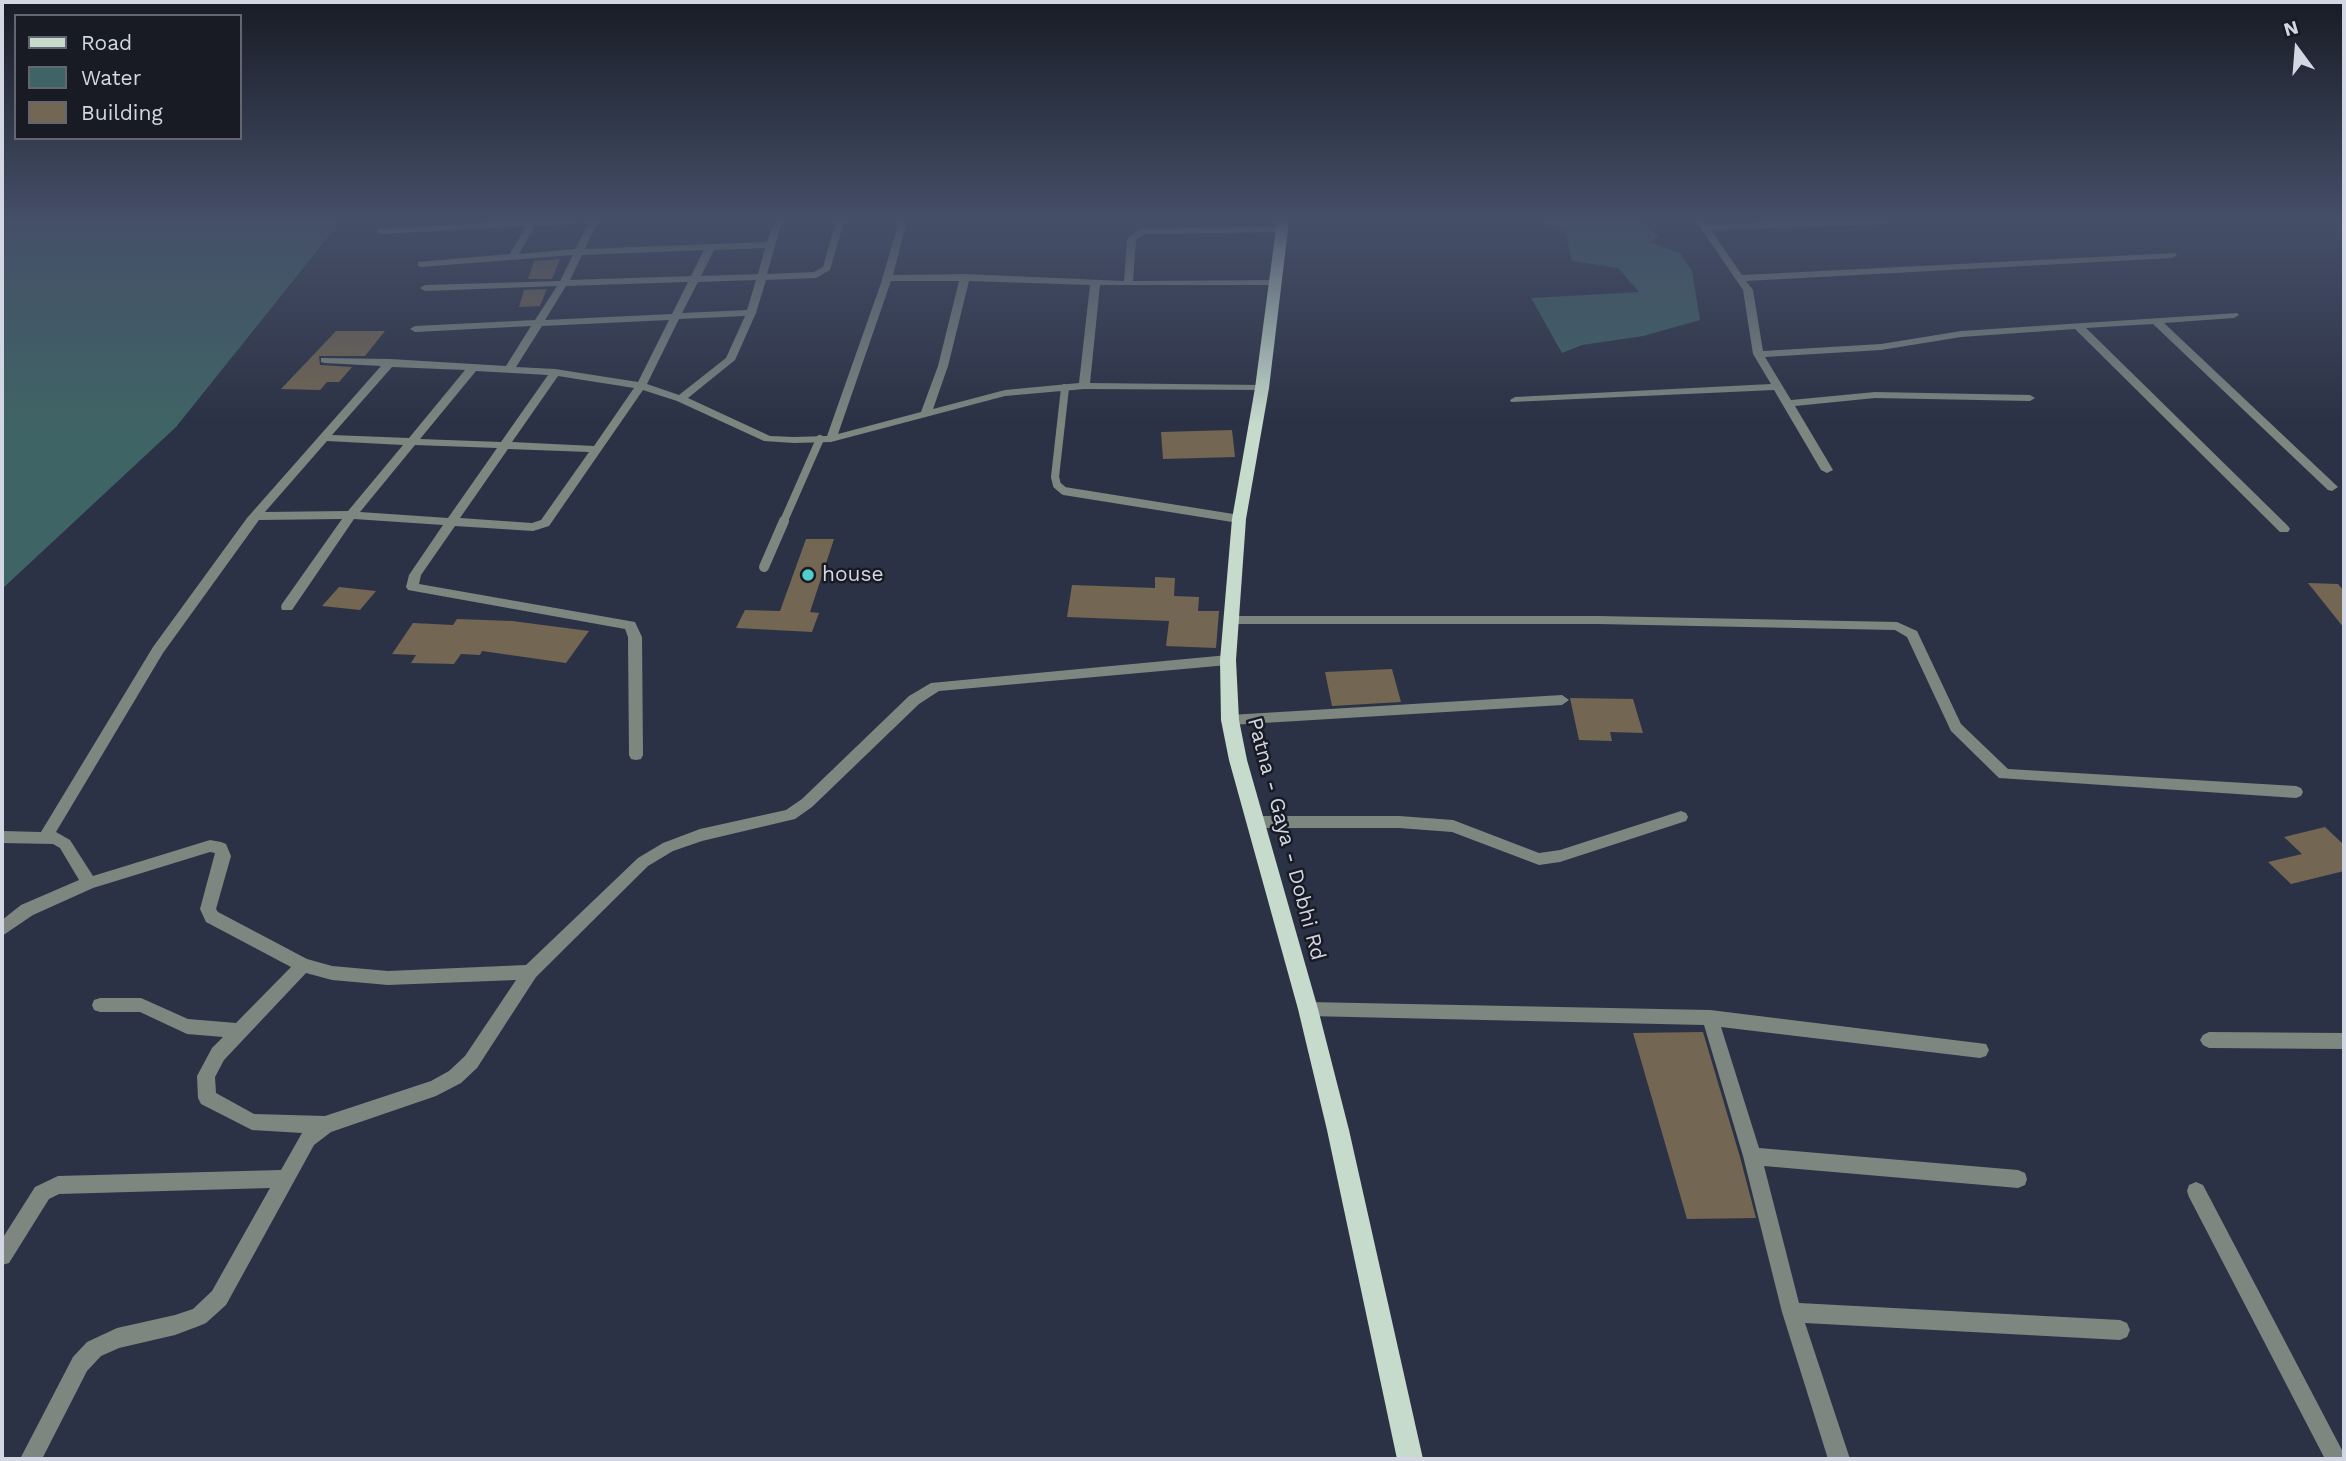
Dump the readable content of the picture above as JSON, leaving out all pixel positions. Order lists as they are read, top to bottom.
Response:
{
  "streets": {
    "main road": ["Patna - Gaya - Dobhi Rd"]
  },
  "places": ["house"],
  "legend": ["Road", "Water", "Building"],
  "north": "top"
}
